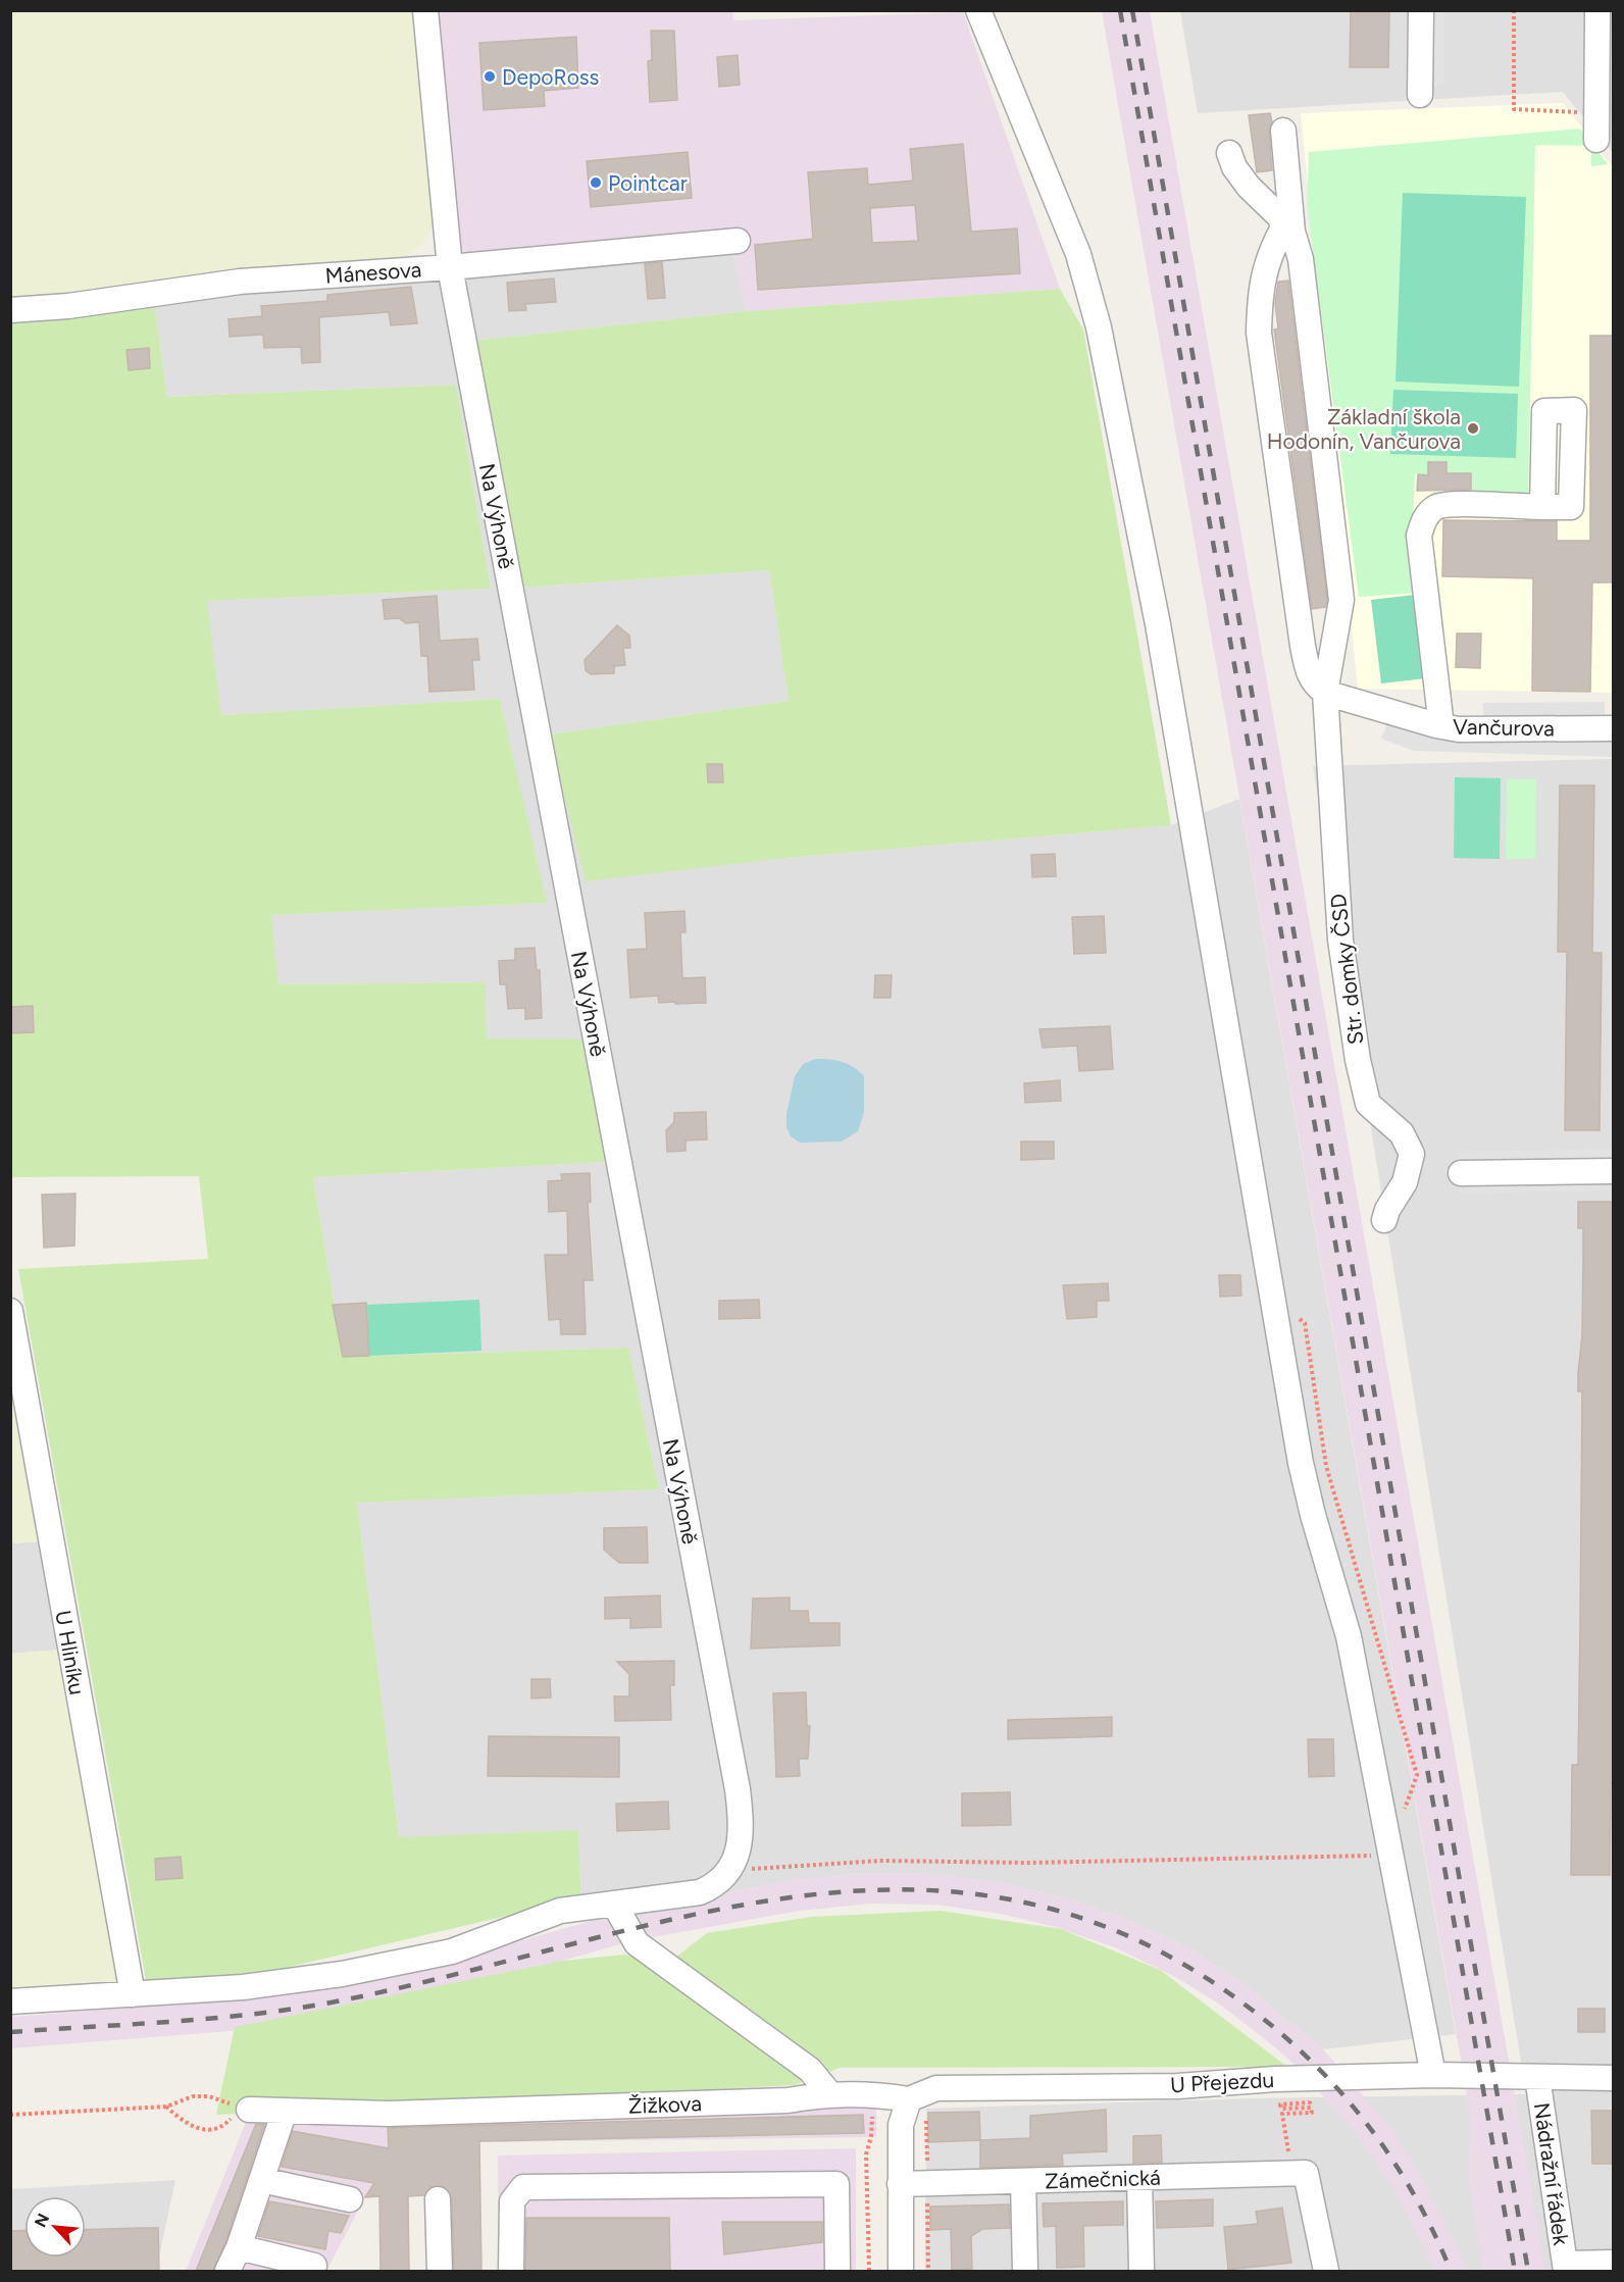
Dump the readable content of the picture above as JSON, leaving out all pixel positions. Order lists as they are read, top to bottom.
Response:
{
  "streets": {
    "street": [
      "Mánesova",
      "Na Výhoně",
      "Vančurova",
      "Str. domky ČSD",
      "U Hliníku",
      "U Přejezdu",
      "Žižkova",
      "Nádražní řádek",
      "Zámečnická"
    ]
  },
  "crossings": [
    ["Mánesova", "Na Výhoně"],
    ["Vančurova", "Str. domky ČSD"],
    ["U Přejezdu", "Žižkova"],
    ["U Přejezdu", "Nádražní řádek"]
  ],
  "places": ["DepoRoss", "Pointcar", "Základní škola Hodonín, Vančurova"],
  "north": "top left"
}
